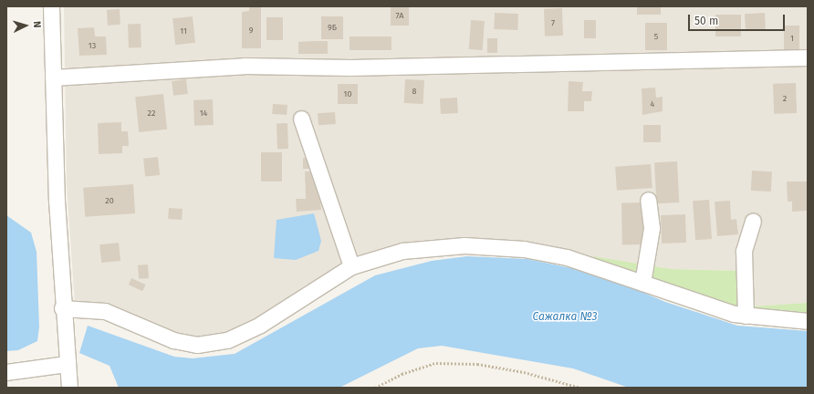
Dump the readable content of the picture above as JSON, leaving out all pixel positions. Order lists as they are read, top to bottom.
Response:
{
  "water": ["Сажалка №3"],
  "house_numbers": [
    "7А",
    "7",
    "9Б",
    "9",
    "11",
    "5",
    "1",
    "13",
    "8",
    "10",
    "2",
    "4",
    "22",
    "14",
    "20"
  ],
  "scale_bar": "50 m",
  "north": "right"
}
